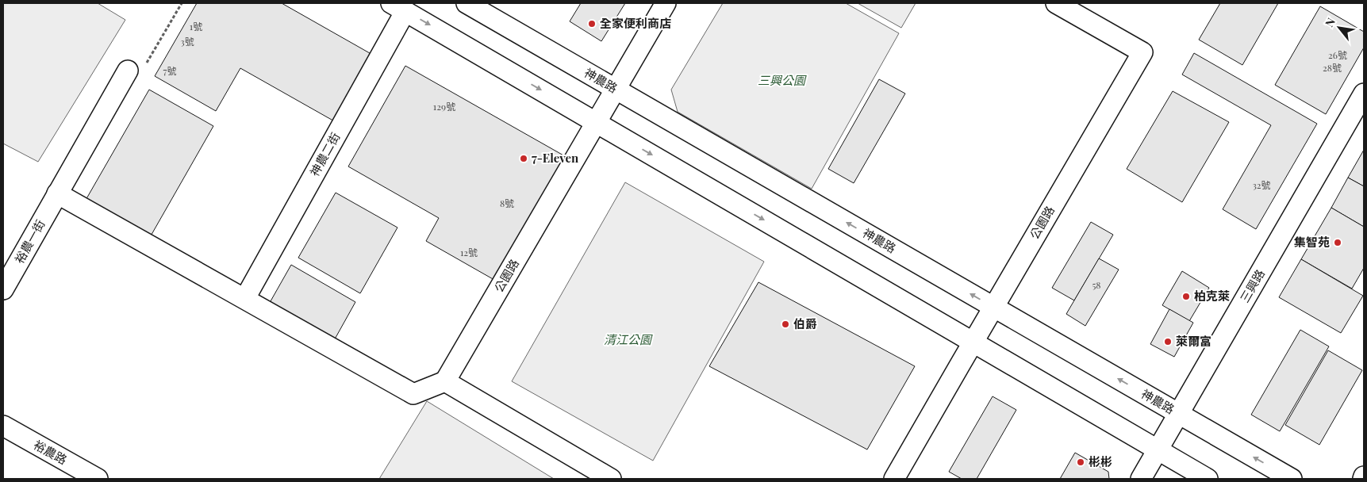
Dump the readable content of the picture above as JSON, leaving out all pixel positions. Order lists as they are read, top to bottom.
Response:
{
  "streets": {
    "street": [
      "神農路",
      "神農二街",
      "公園路",
      "裕農一街",
      "三興路",
      "裕農路"
    ]
  },
  "crossings": [
    ["神農路", "公園路"],
    ["神農路", "三興路"]
  ],
  "parks": ["三興公園", "清江公園"],
  "places": [
    "全家便利商店",
    "7-Eleven",
    "集智苑",
    "柏克萊",
    "伯爵",
    "萊爾富",
    "彬彬"
  ],
  "house_numbers": [
    "1號",
    "3號",
    "26號",
    "28號",
    "7號",
    "129號",
    "32號",
    "8號",
    "12號",
    "58"
  ],
  "north": "top left"
}
